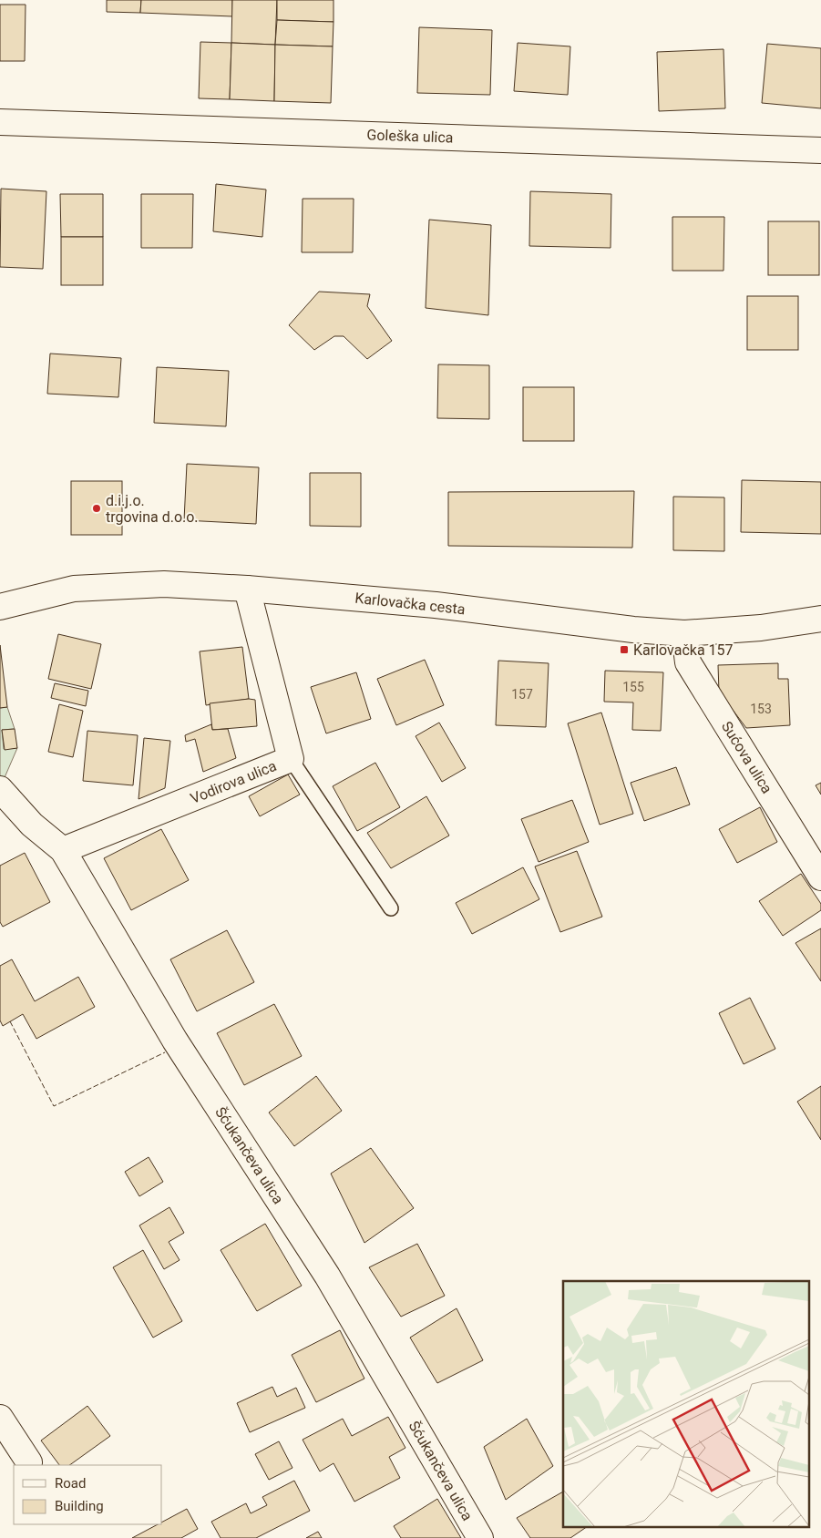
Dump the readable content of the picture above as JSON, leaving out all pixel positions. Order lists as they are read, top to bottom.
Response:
{
  "streets": {
    "street": [
      "Goleška ulica",
      "Karlovačka cesta",
      "Sućova ulica",
      "Vodirova ulica",
      "Šćukančeva ulica"
    ]
  },
  "crossings": [
    ["Karlovačka cesta", "Sućova ulica"],
    ["Karlovačka cesta", "Vodirova ulica"],
    ["Vodirova ulica", "Šćukančeva ulica"]
  ],
  "places": {
    "other": ["d.i.j.o. trgovina d.o.o."],
    "transit": ["Karlovačka 157"]
  },
  "house_numbers": ["155", "157", "153"],
  "legend": ["Road", "Building"]
}
